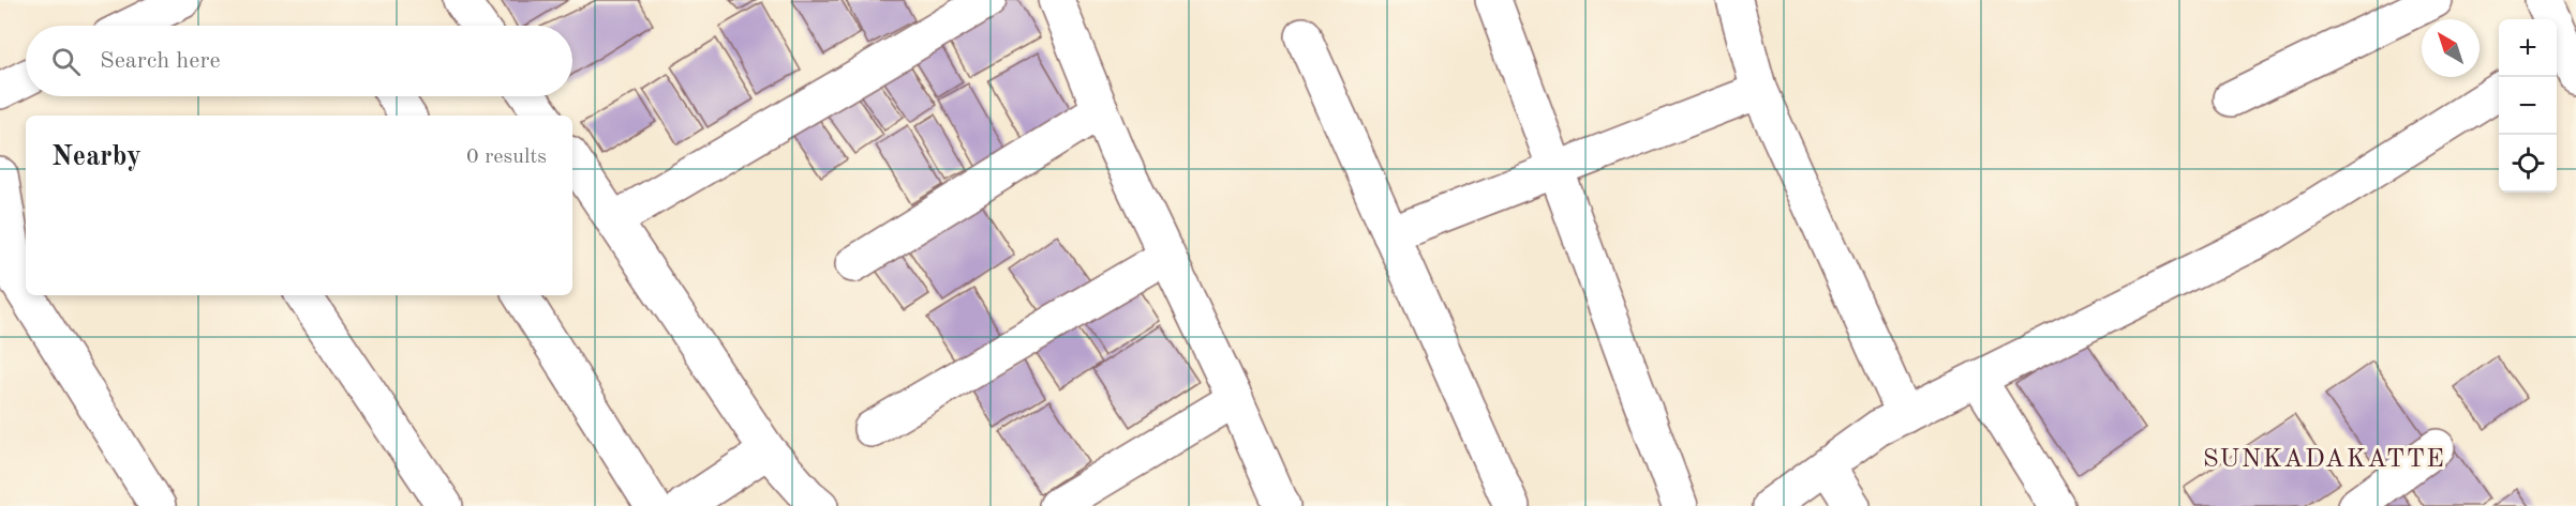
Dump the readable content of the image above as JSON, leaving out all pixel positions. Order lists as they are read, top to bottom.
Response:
{
  "districts": ["SUNKADAKATTE"],
  "north": "top left",
  "page": {
    "map_buttons": ["+", "−"],
    "search": "Search here",
    "heading": ["Nearby", "0 results"]
  }
}
